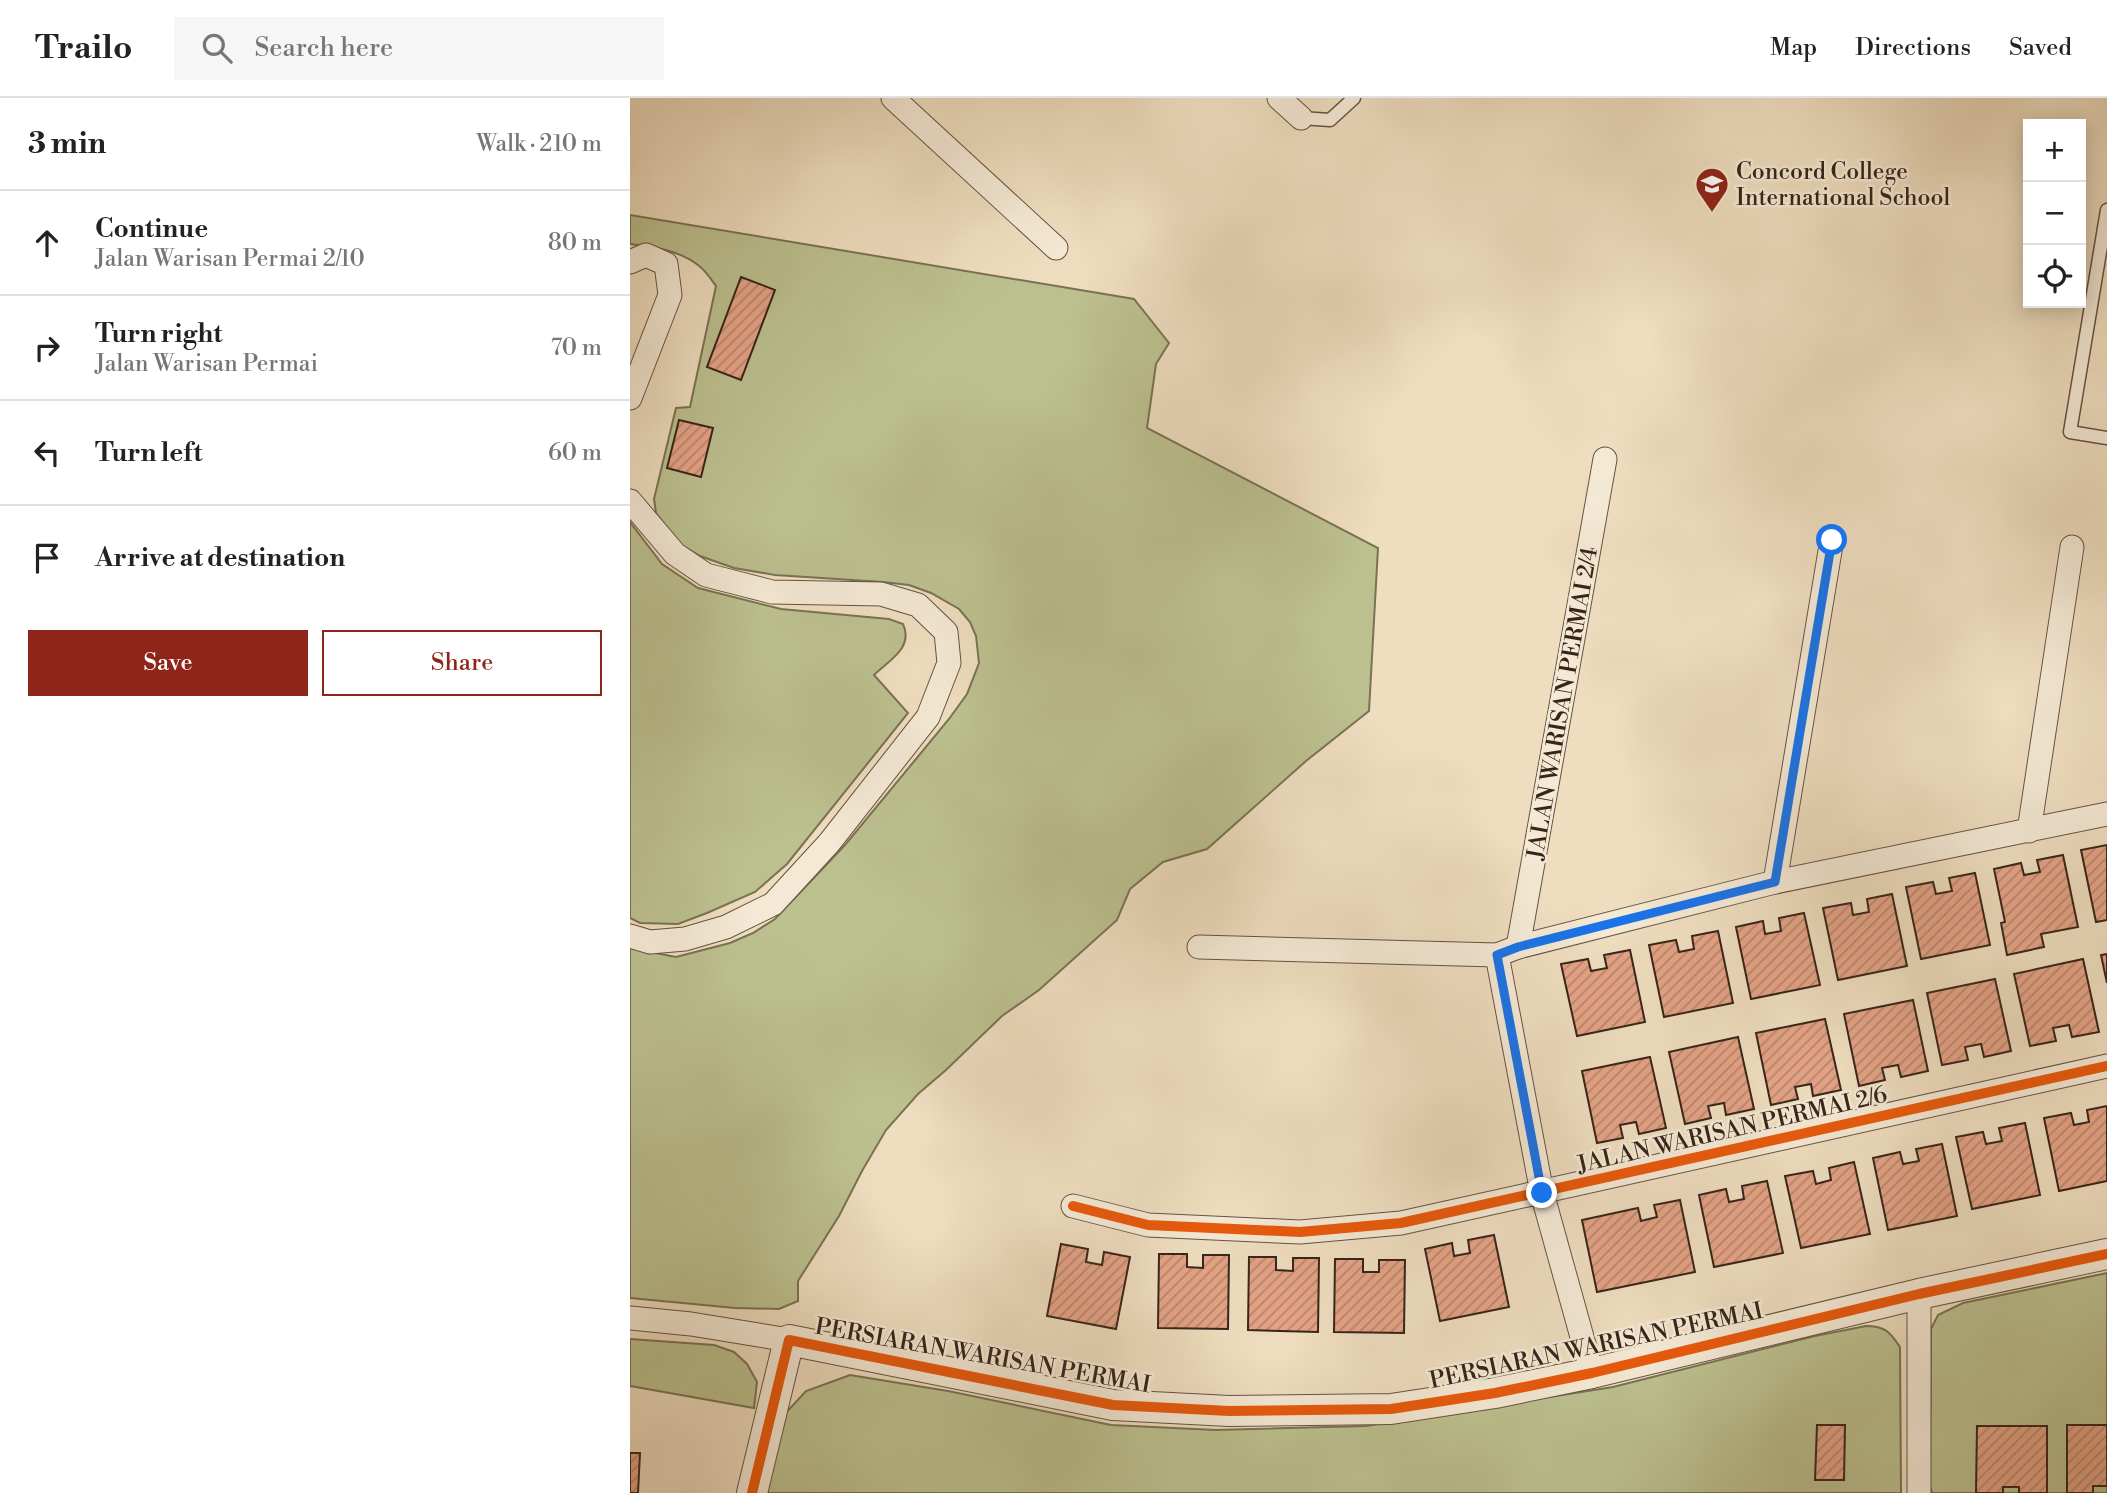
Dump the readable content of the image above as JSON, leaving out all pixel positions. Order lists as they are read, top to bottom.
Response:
{
  "streets": {
    "street": ["JALAN WARISAN PERMAI 2/4", "JALAN WARISAN PERMAI 2/6", "PERSIARAN WARISAN PERMAI"]
  },
  "places": {
    "school or university": ["Concord College International School"]
  },
  "page": {
    "header": "Trailo",
    "search": "Search here",
    "nav": ["Map", "Directions", "Saved"],
    "heading": ["3 min", "Walk · 210 m"],
    "map_buttons": ["+", "−"],
    "list": [
      ["Continue", "Jalan Warisan Permai 2/10", "80 m"],
      ["Turn right", "Jalan Warisan Permai", "70 m"],
      ["Turn left", "60 m"],
      "Arrive at destination"
    ],
    "buttons": ["Save", "Share"]
  }
}
